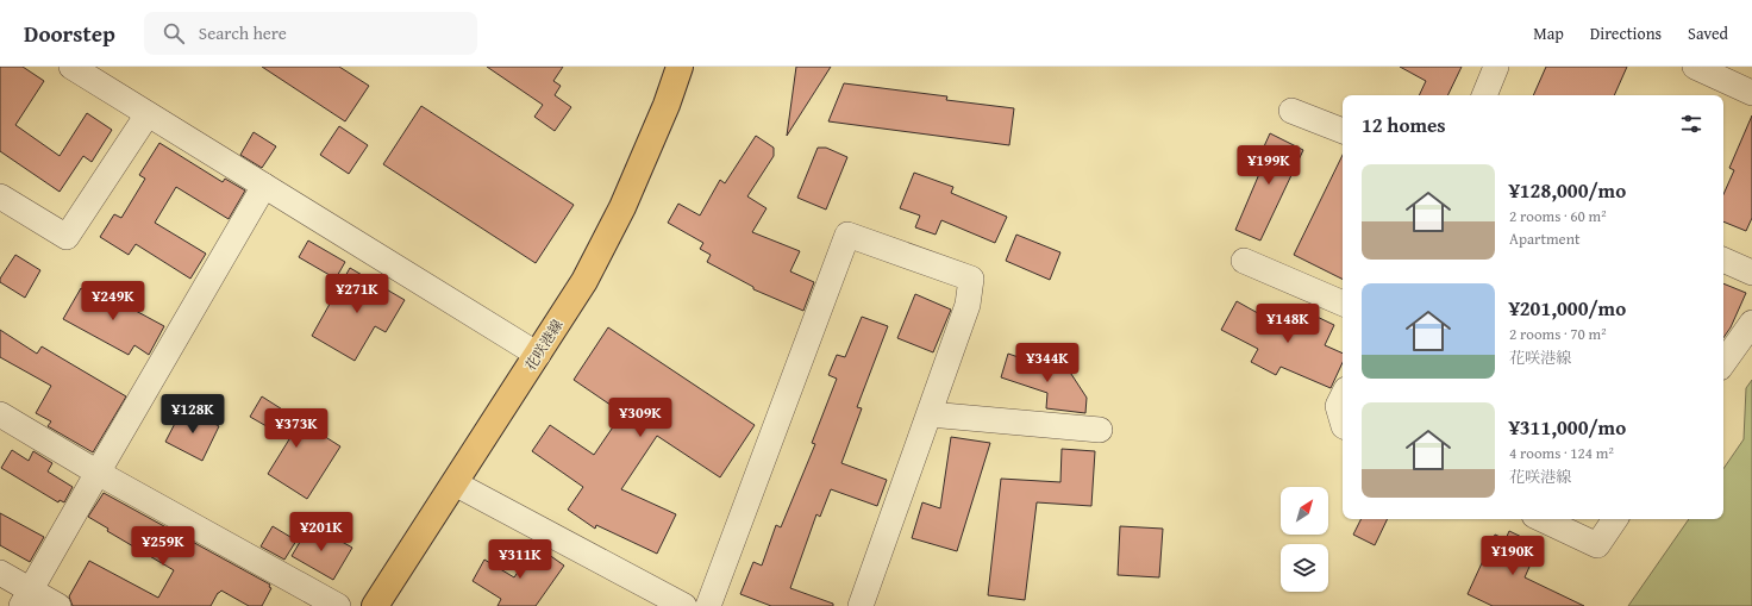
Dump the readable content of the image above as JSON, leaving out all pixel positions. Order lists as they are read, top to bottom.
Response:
{
  "streets": {
    "main road": ["花咲港線"]
  },
  "north": "top right",
  "page": {
    "header": "Doorstep",
    "search": "Search here",
    "nav": ["Map", "Directions", "Saved"],
    "heading": "12 homes",
    "price": [
      "¥199K",
      "¥271K",
      "¥249K",
      "¥148K",
      "¥344K",
      "¥128K",
      "¥309K",
      "¥373K",
      "¥201K",
      "¥259K",
      "¥190K",
      "¥311K"
    ],
    "list": [
      {
        "name": "¥128,000/mo",
        "note": "2 rooms · 60 m² · Apartment"
      },
      {
        "name": "¥201,000/mo",
        "note": "2 rooms · 70 m² · 花咲港線"
      },
      {
        "name": "¥311,000/mo",
        "note": "4 rooms · 124 m² · 花咲港線"
      }
    ]
  }
}
